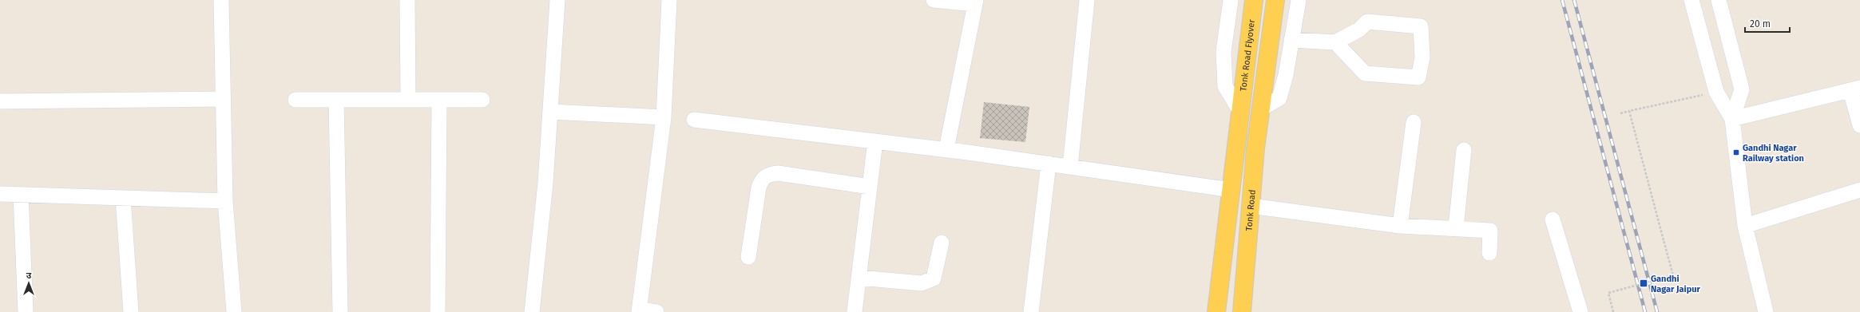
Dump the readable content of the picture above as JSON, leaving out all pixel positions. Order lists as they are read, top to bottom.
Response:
{
  "streets": {
    "main road": ["Tonk Road Flyover", "Tonk Road"]
  },
  "places": {
    "transit": ["Gandhi Nagar Railway station", "Gandhi Nagar Jaipur"]
  },
  "scale_bar": "20 m",
  "north": "top"
}
